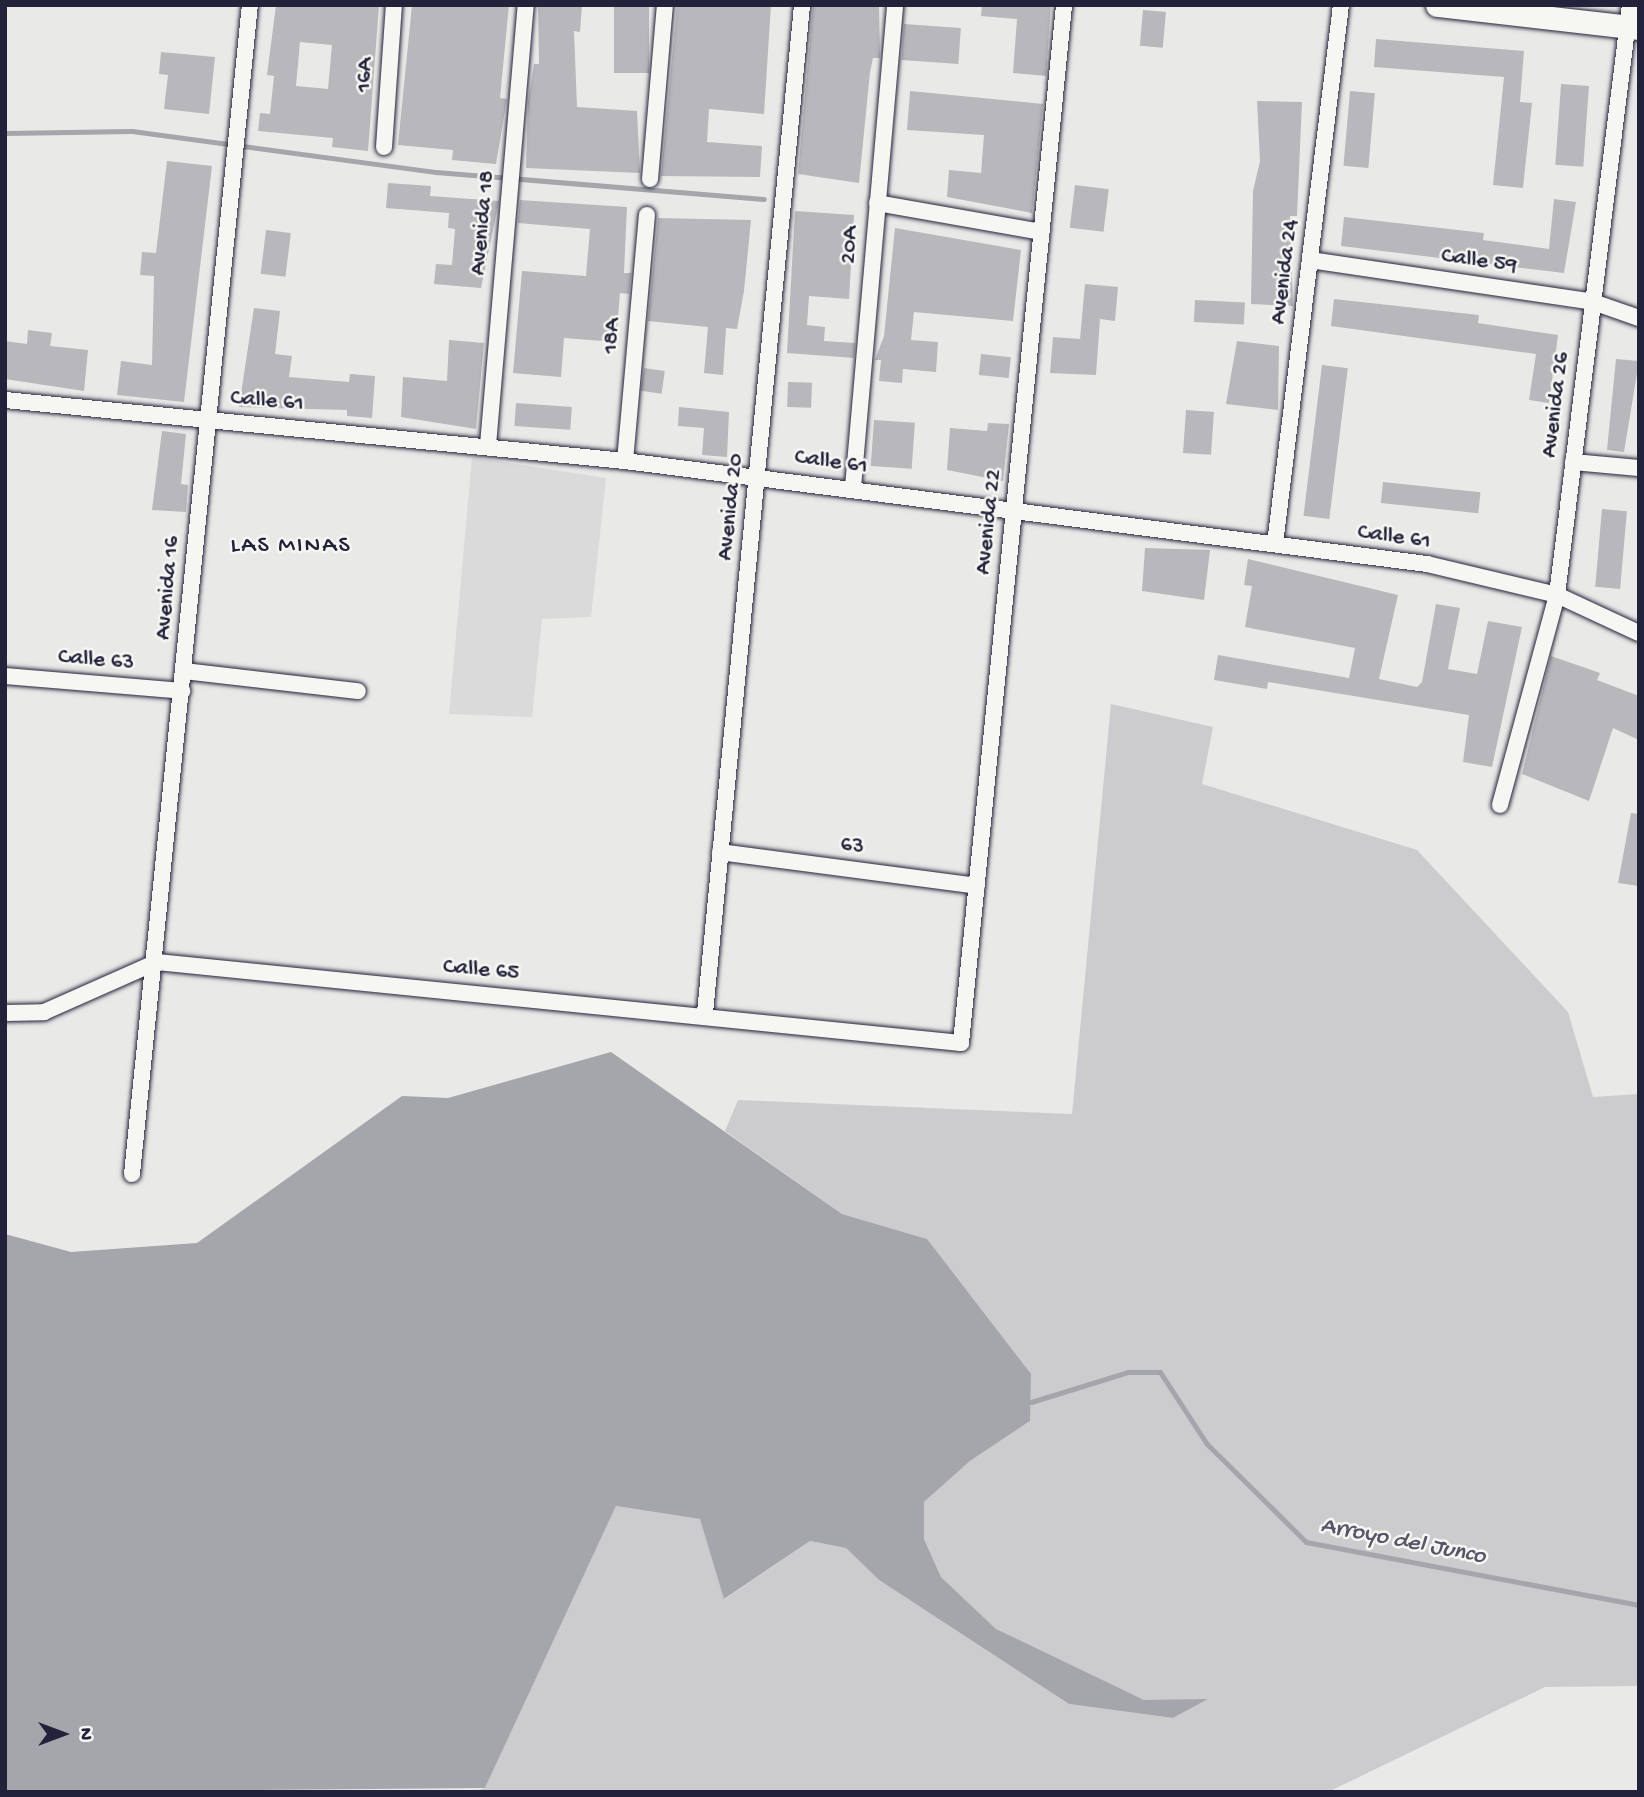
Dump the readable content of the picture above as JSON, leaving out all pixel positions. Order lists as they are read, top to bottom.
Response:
{
  "streets": {
    "street": [
      "16A",
      "Avenida 18",
      "20A",
      "Calle 59",
      "Avenida 24",
      "18A",
      "Calle 61",
      "Avenida 26",
      "Avenida 20",
      "Avenida 22",
      "Avenida 16",
      "Calle 63",
      "63",
      "Calle 65"
    ]
  },
  "crossings": [
    ["Avenida 18", "Calle 61"],
    ["20A", "Calle 61"],
    ["Calle 59", "Avenida 24"],
    ["Calle 59", "Avenida 26"],
    ["Avenida 24", "Calle 61"],
    ["18A", "Calle 61"],
    ["Calle 61", "Avenida 26"],
    ["Calle 61", "Avenida 20"],
    ["Calle 61", "Avenida 22"],
    ["Calle 61", "Avenida 16"],
    ["Avenida 20", "63"],
    ["Avenida 20", "Calle 65"],
    ["Avenida 22", "63"],
    ["Avenida 22", "Calle 65"],
    ["Avenida 16", "Calle 63"],
    ["Avenida 16", "Calle 65"]
  ],
  "districts": ["LAS MINAS"],
  "water": ["Arroyo del Junco"],
  "north": "right"
}
